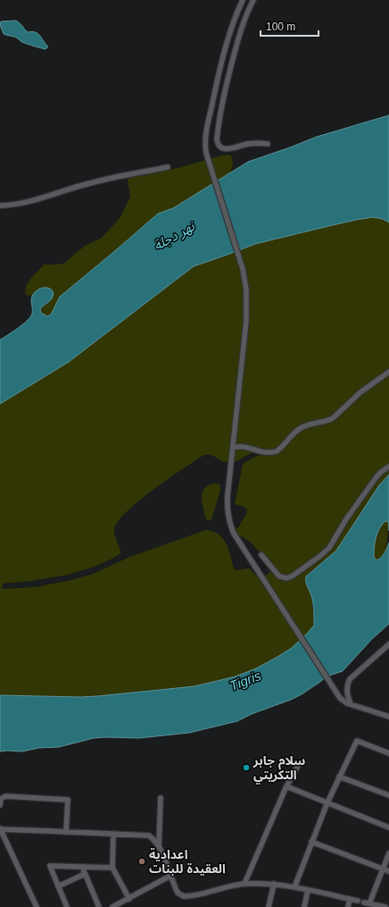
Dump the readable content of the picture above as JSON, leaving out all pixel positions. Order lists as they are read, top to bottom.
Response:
{
  "water": ["نهر دجلة", "Tigris"],
  "places": ["سلام جابر التكريتي", "اعدادية العقيدة للبنات"],
  "scale_bar": "100 m"
}
